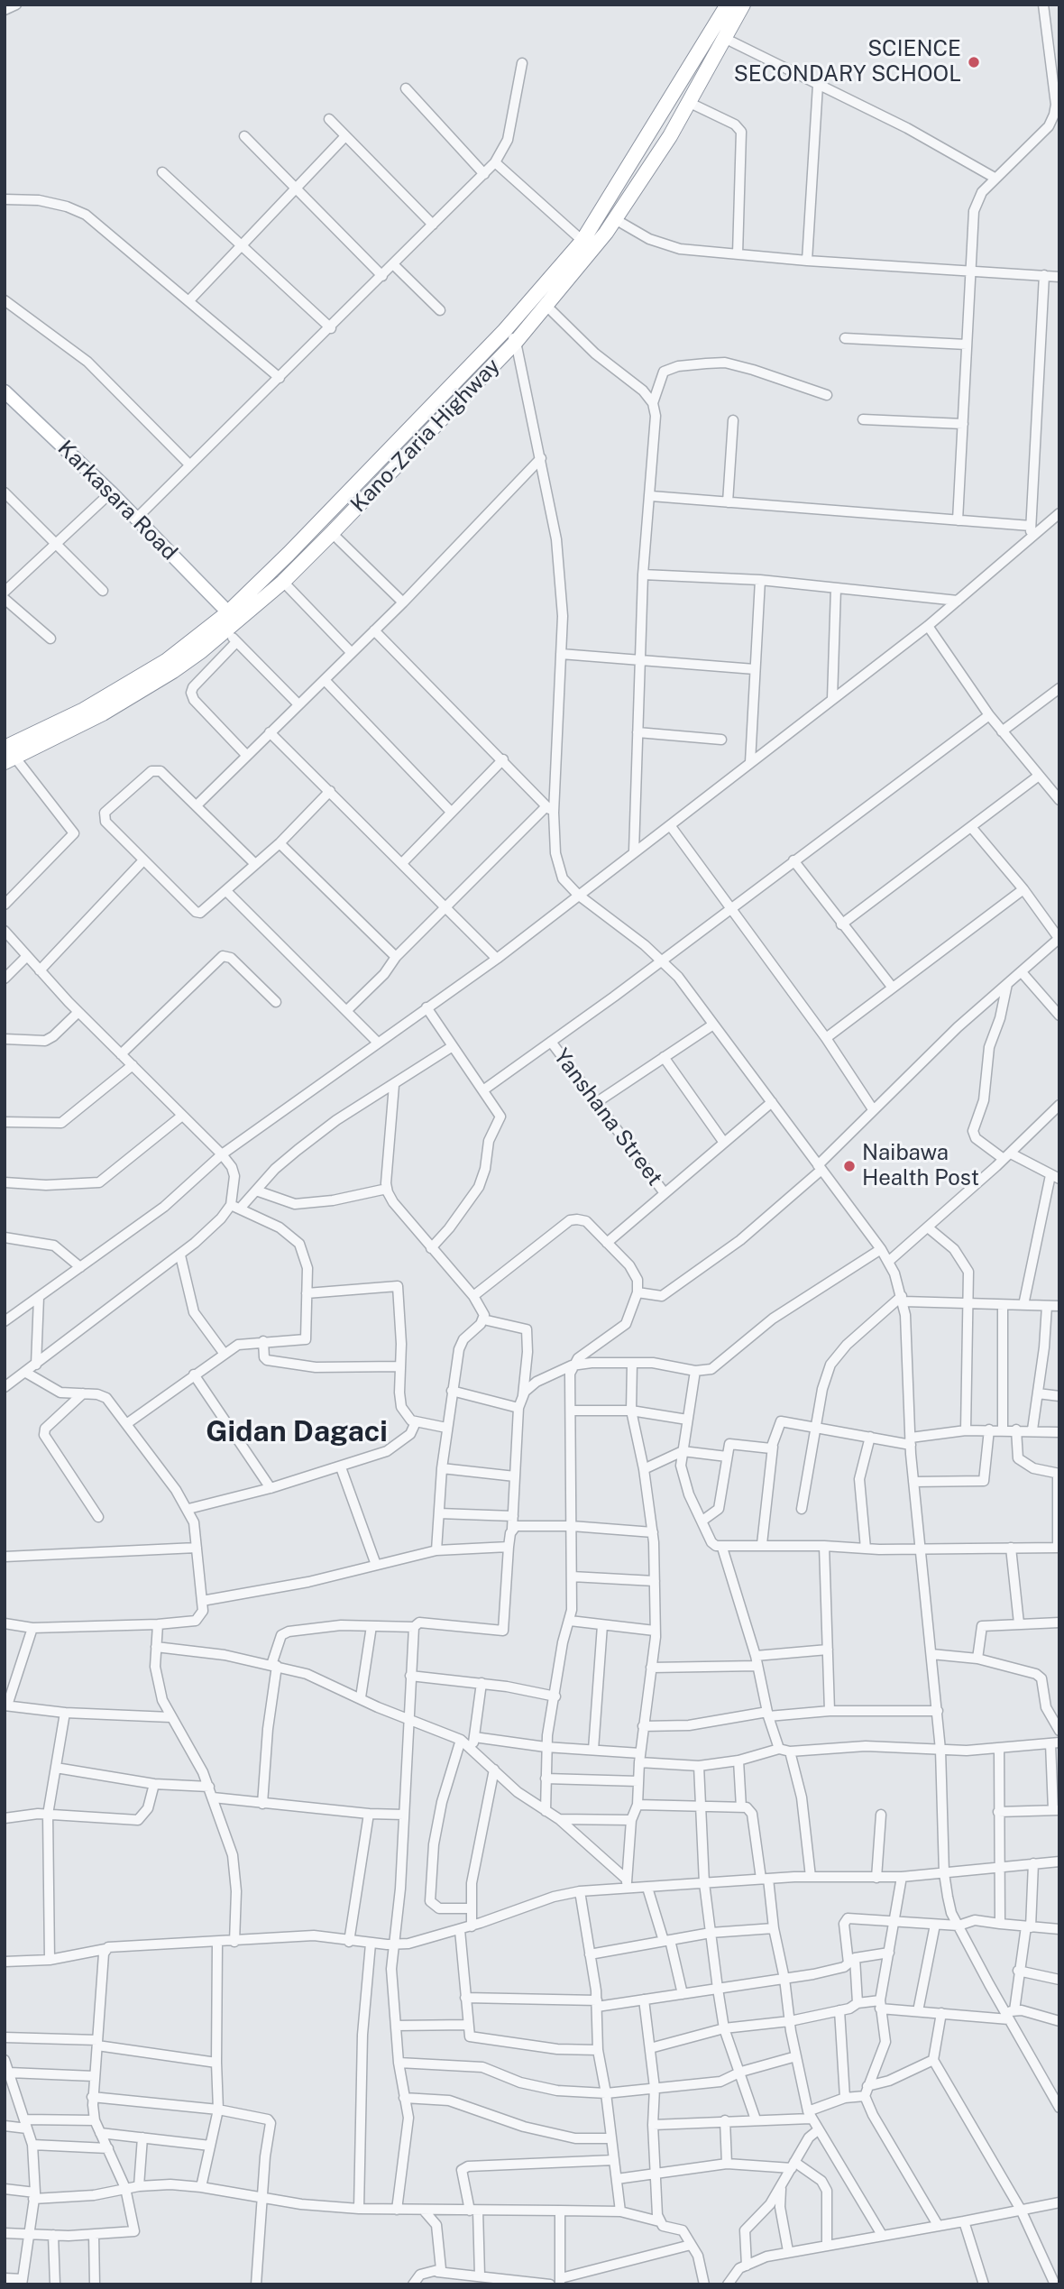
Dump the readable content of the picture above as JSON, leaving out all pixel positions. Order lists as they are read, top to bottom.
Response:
{
  "streets": {
    "highway": ["Kano-Zaria Highway"],
    "main road": ["Karkasara Road"],
    "street": ["Yanshana Street"]
  },
  "crossings": [
    ["Kano-Zaria Highway", "Karkasara Road"]
  ],
  "districts": ["Gidan Dagaci"],
  "places": ["SCIENCE SECONDARY SCHOOL", "Naibawa Health Post"]
}
